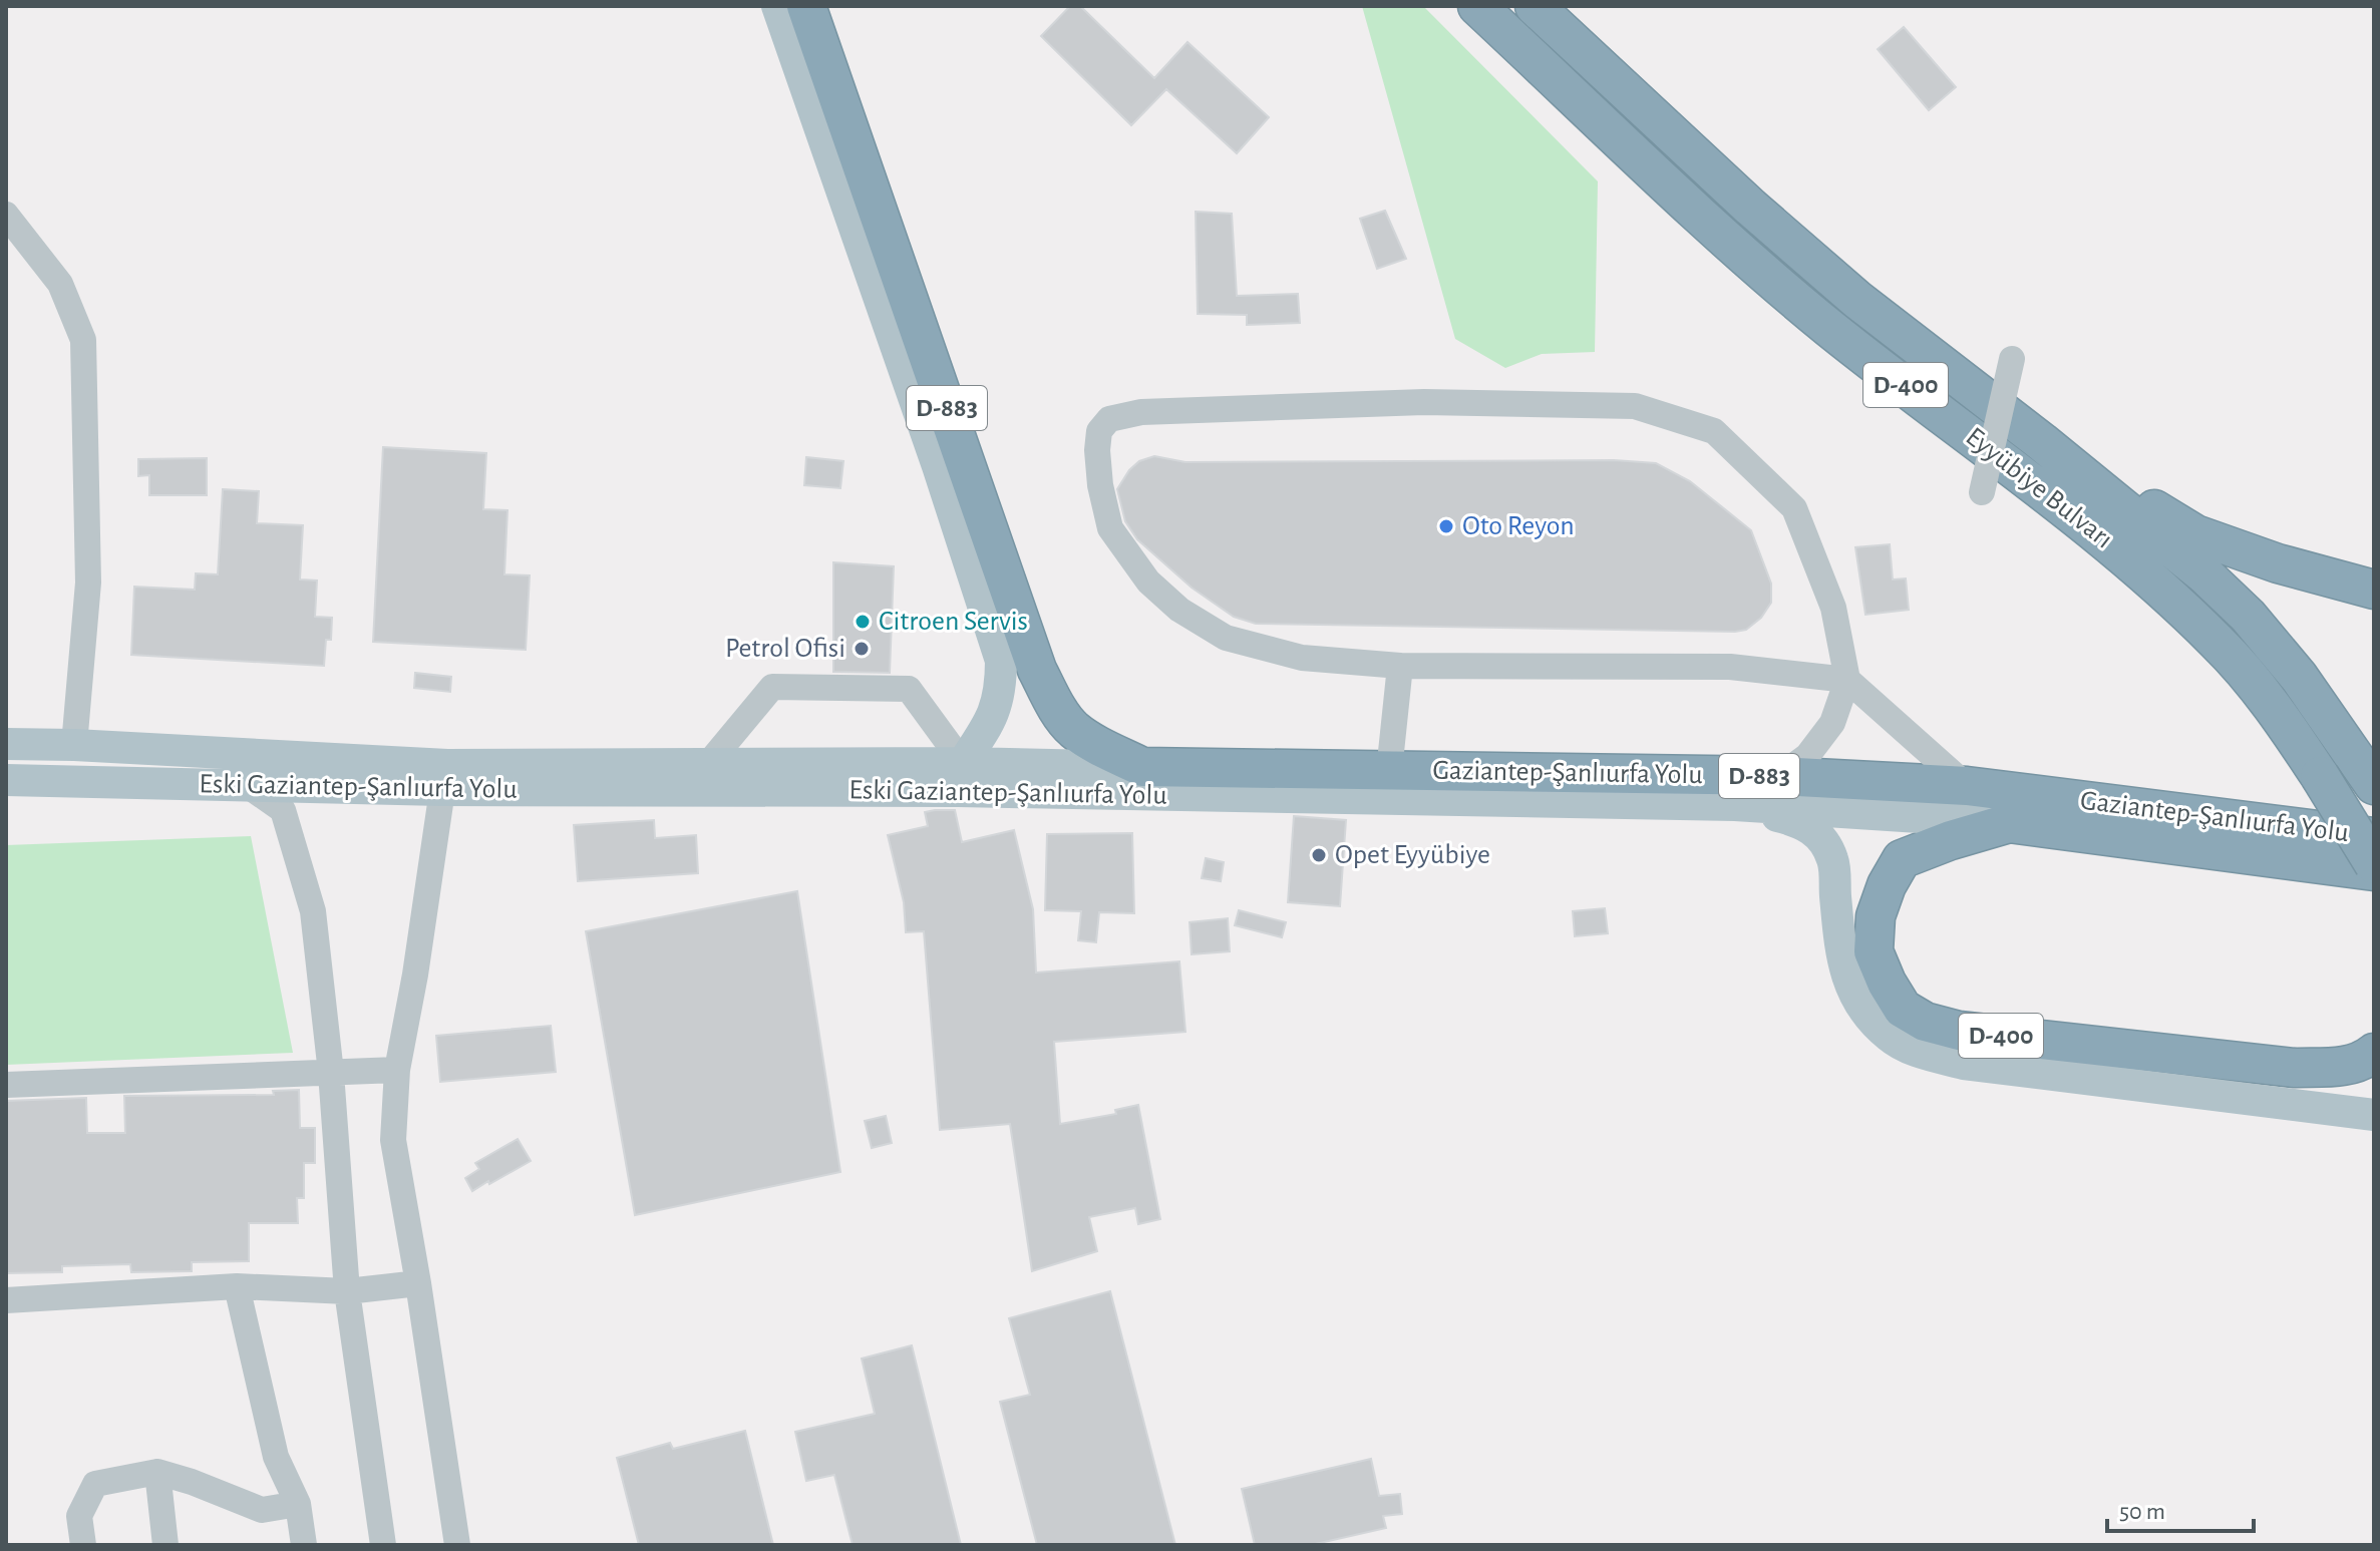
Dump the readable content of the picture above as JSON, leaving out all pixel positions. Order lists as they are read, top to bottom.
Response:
{
  "streets": {
    "highway": [
      "D-400",
      "D-883",
      "Eyyübiye Bulvarı",
      "Gaziantep-Şanlıurfa Yolu"
    ],
    "main road": ["Eski Gaziantep-Şanlıurfa Yolu"]
  },
  "crossings": [
    ["D-400", "Eyyübiye Bulvarı"],
    ["D-400", "Gaziantep-Şanlıurfa Yolu"],
    ["D-400", "Eski Gaziantep-Şanlıurfa Yolu"],
    ["D-883", "Gaziantep-Şanlıurfa Yolu"],
    ["D-883", "Eski Gaziantep-Şanlıurfa Yolu"],
    ["Gaziantep-Şanlıurfa Yolu", "Eski Gaziantep-Şanlıurfa Yolu"]
  ],
  "places": [
    "Oto Reyon",
    "Citroen Servis",
    "Petrol Ofisi",
    "Opet Eyyübiye"
  ],
  "scale_bar": "50 m"
}
